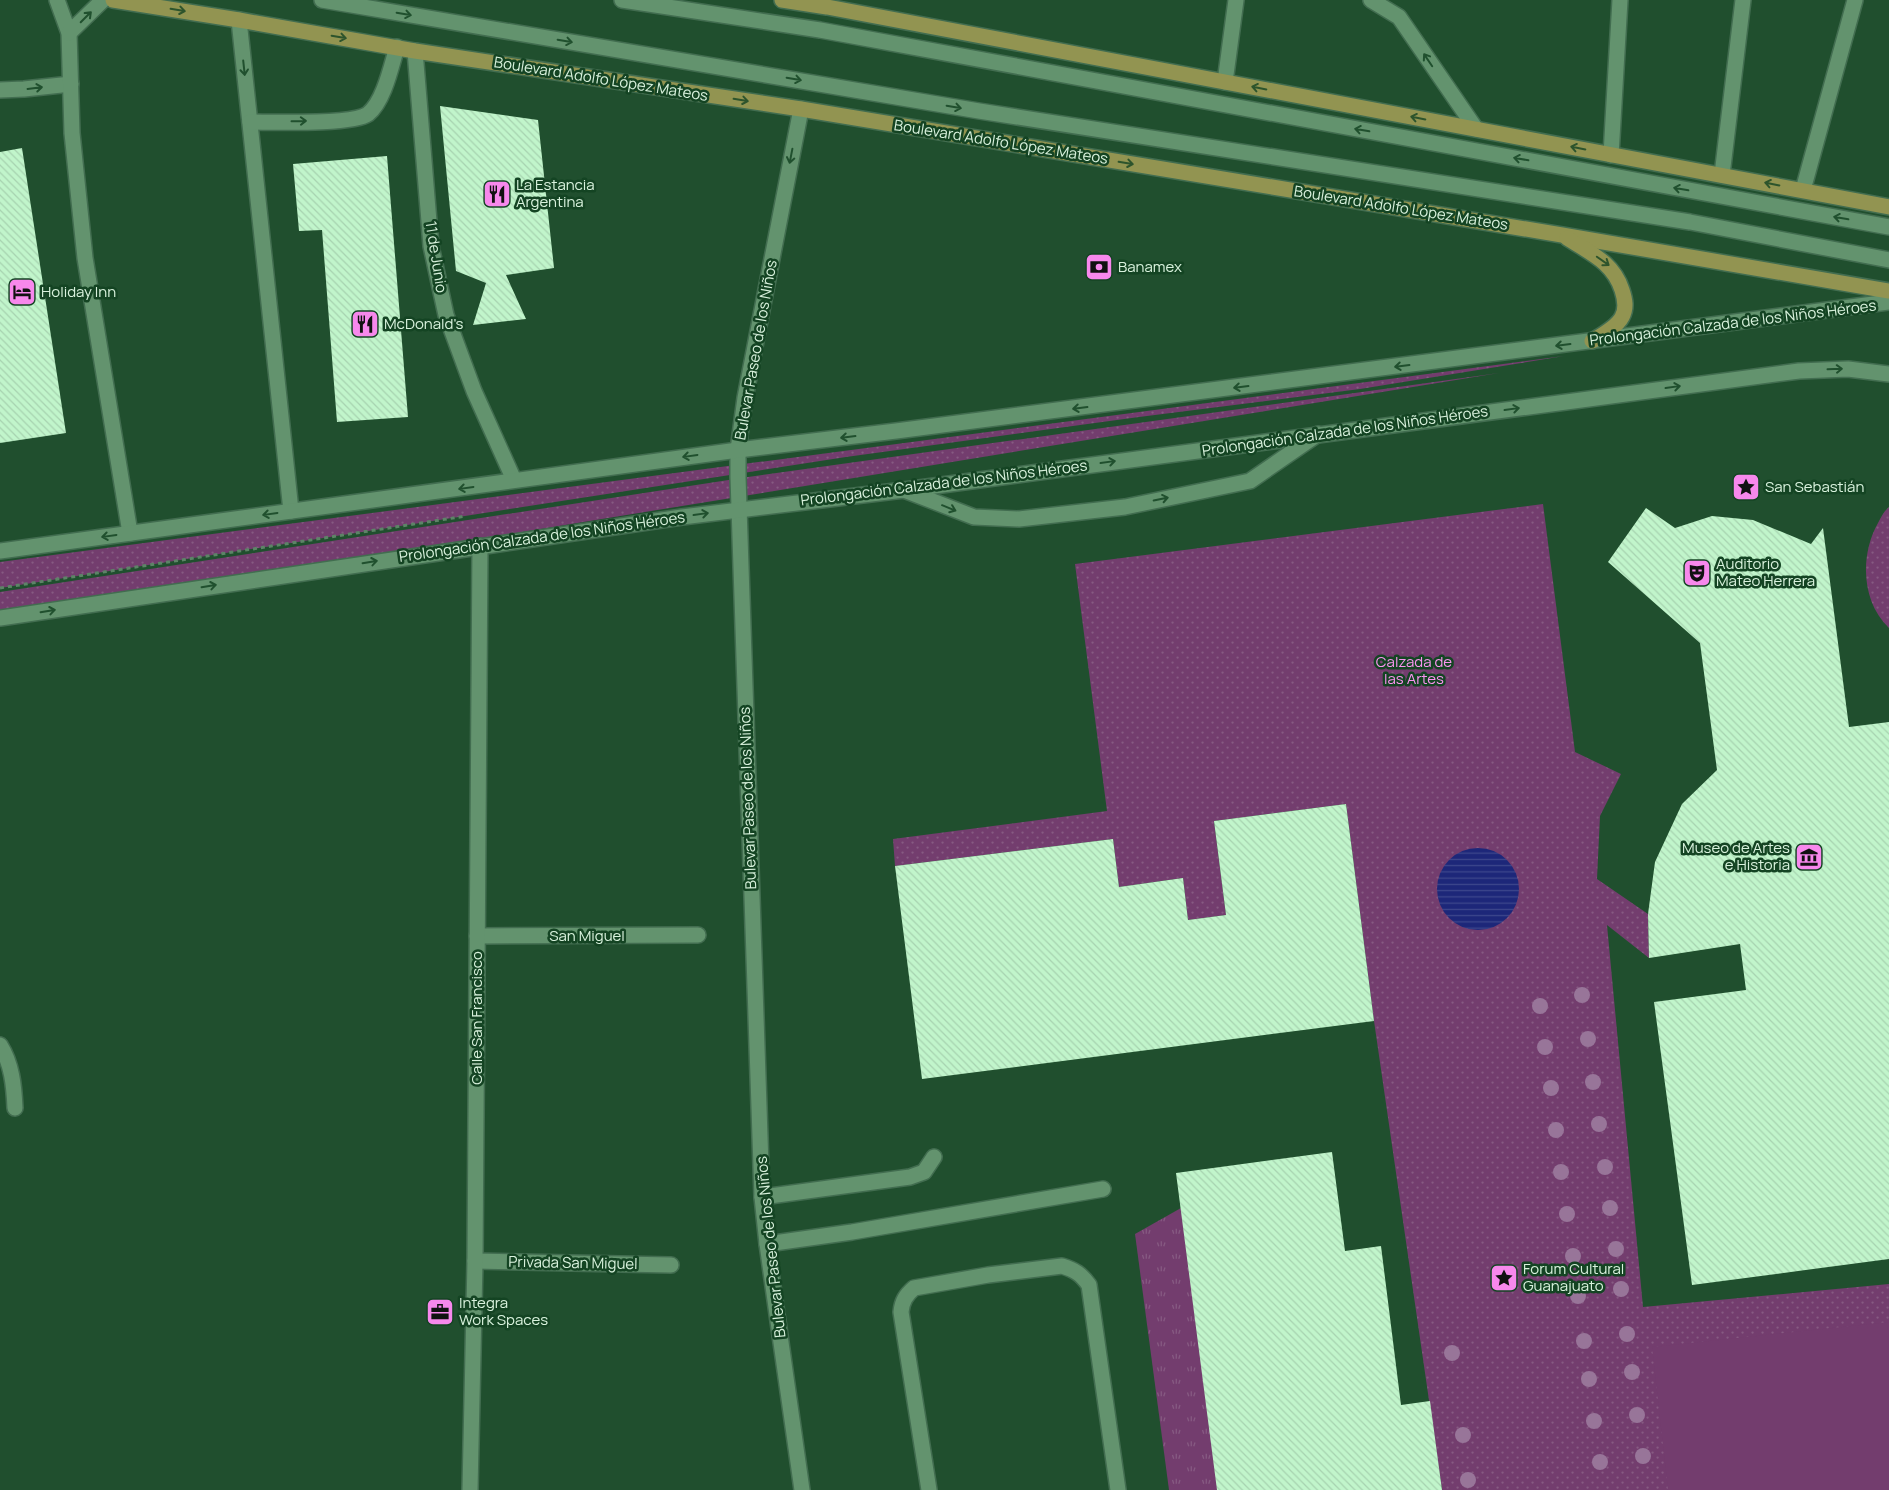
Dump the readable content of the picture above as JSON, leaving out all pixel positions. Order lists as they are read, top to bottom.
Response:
{
  "streets": {
    "main road": ["Boulevard Adolfo López Mateos"],
    "street": [
      "11 de Junio",
      "Prolongación Calzada de los Niños Héroes",
      "Bulevar Paseo de los Niños",
      "San Miguel",
      "Calle San Francisco",
      "Privada San Miguel"
    ]
  },
  "crossings": [
    ["Boulevard Adolfo López Mateos", "11 de Junio"],
    ["Boulevard Adolfo López Mateos", "Bulevar Paseo de los Niños"],
    ["11 de Junio", "Prolongación Calzada de los Niños Héroes"],
    ["Prolongación Calzada de los Niños Héroes", "Bulevar Paseo de los Niños"],
    ["Prolongación Calzada de los Niños Héroes", "Calle San Francisco"],
    ["San Miguel", "Calle San Francisco"],
    ["Calle San Francisco", "Privada San Miguel"]
  ],
  "parks": ["Calzada de las Artes"],
  "places": {
    "restaurant": ["La Estancia Argentina", "McDonald's"],
    "bank": ["Banamex"],
    "hotel": ["Holiday Inn"],
    "place": ["San Sebastián", "Forum Cultural Guanajuato"],
    "theatre": ["Auditorio Mateo Herrera"],
    "museum": ["Museo de Artes e Historia"],
    "office": ["Integra Work Spaces"]
  }
}
